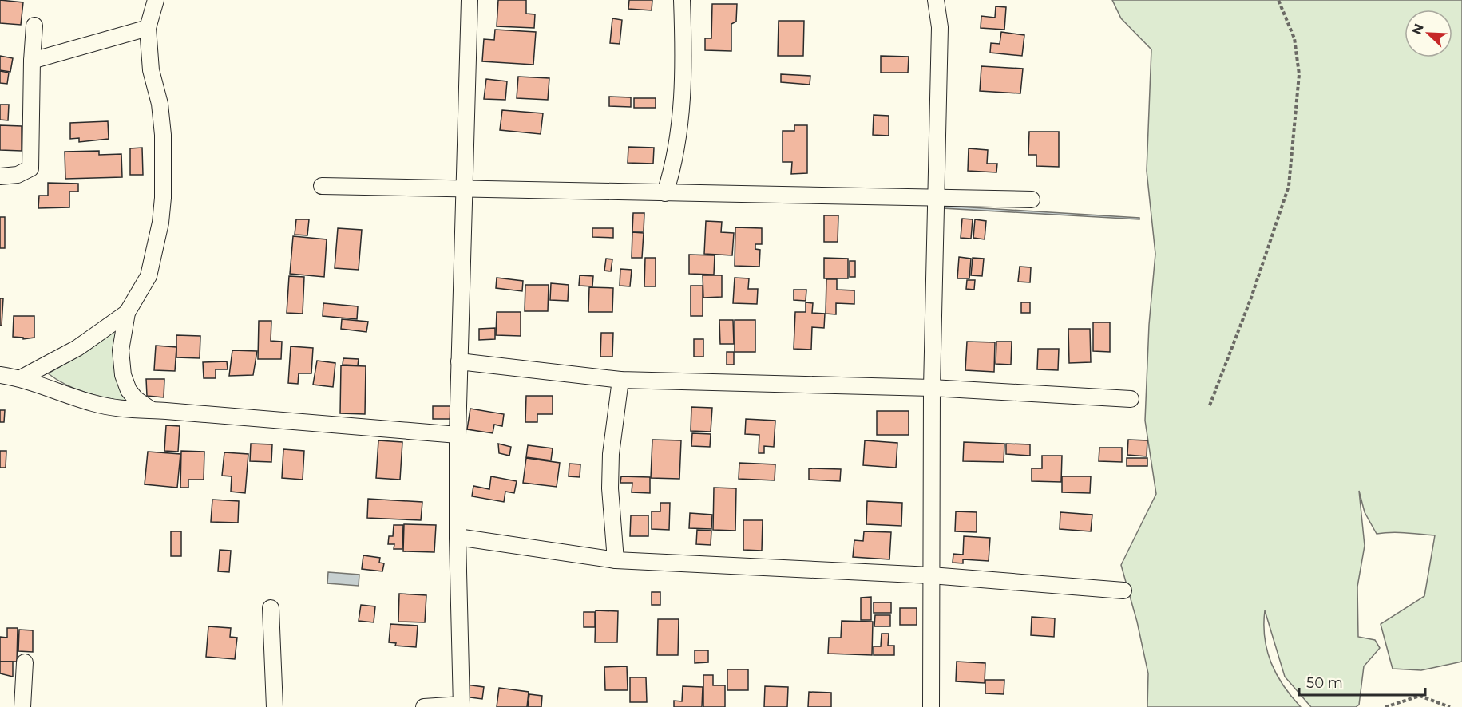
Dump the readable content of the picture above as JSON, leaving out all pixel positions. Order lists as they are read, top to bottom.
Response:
{
  "scale_bar": "50 m",
  "north": "top left"
}
